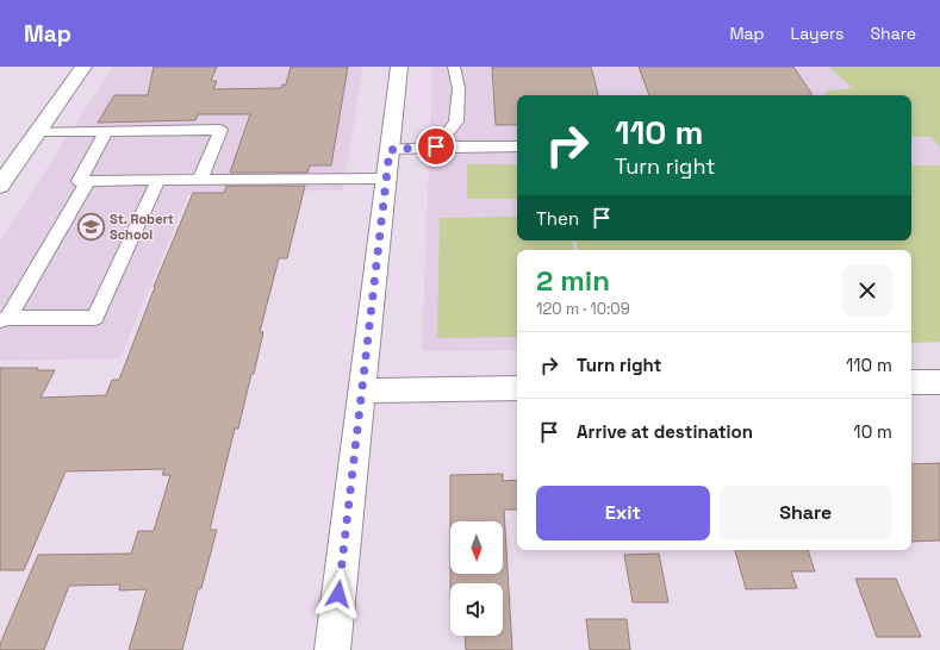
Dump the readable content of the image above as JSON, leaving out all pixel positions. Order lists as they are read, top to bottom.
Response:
{
  "places": {
    "school or university": ["St. Robert School"]
  },
  "north": "bottom",
  "page": {
    "header": "Map",
    "nav": ["Map", "Layers", "Share"],
    "turn": ["110 m", "Turn right"],
    "then": "Then",
    "heading": ["2 min", "120 m · 10:09"],
    "list": [
      {
        "name": "Turn right",
        "value": "110 m"
      },
      {
        "name": "Arrive at destination",
        "value": "10 m"
      }
    ],
    "buttons": ["Exit", "Share"]
  }
}
